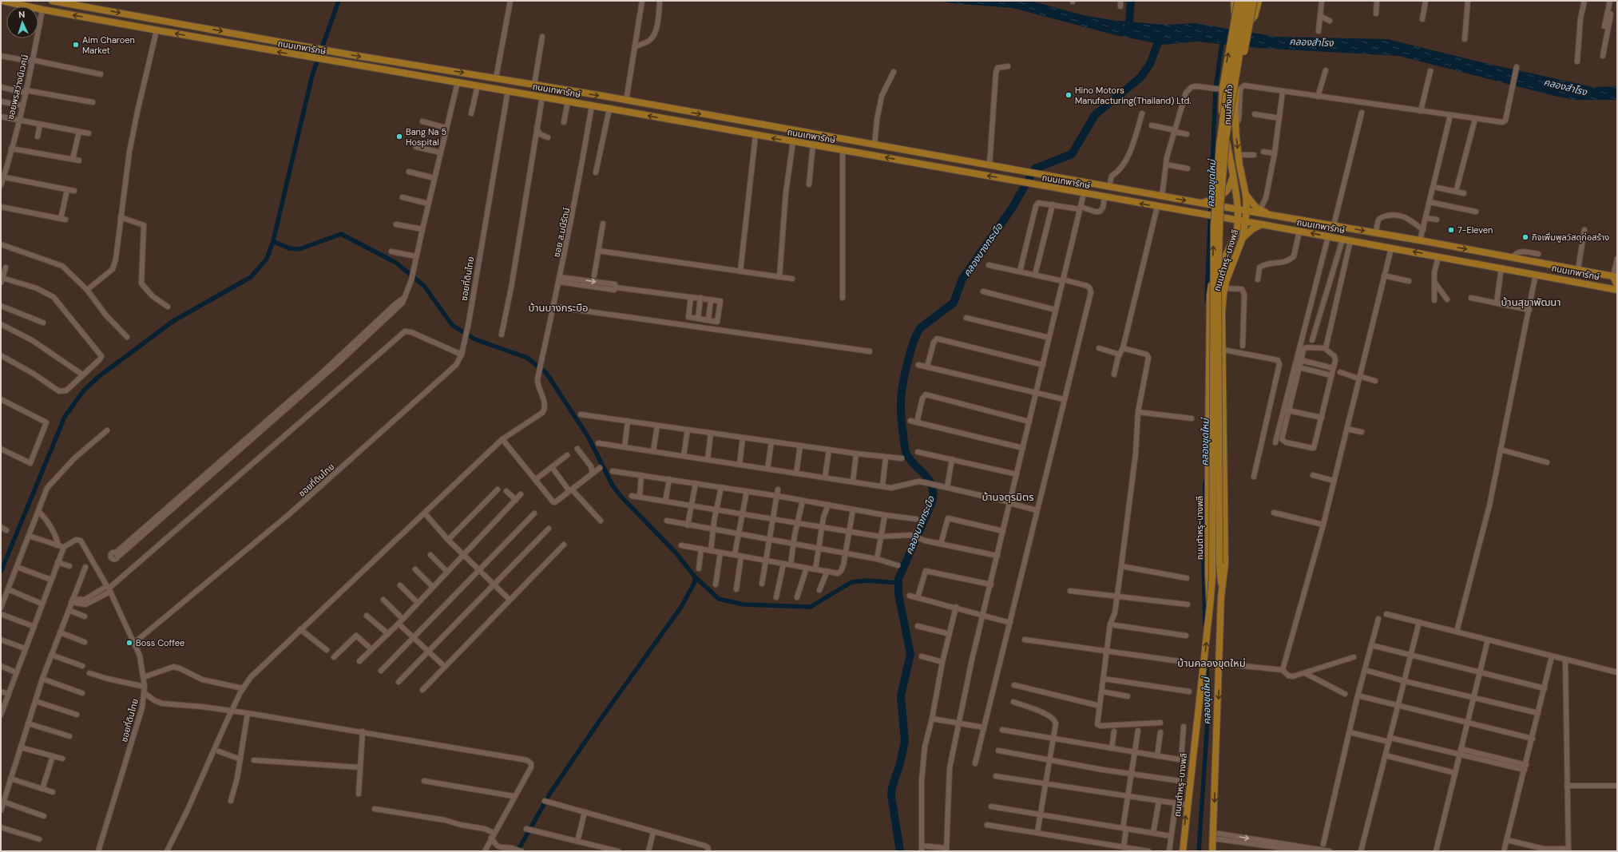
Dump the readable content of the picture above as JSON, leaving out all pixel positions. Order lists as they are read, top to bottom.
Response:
{
  "streets": {
    "main road": ["ถนนเทพารักษ์", "ถนนกิ่งแก้ว", "ถนนตำหรุ-บางพลี"],
    "street": ["ซอยพรสว่างนิเวศน์", "ซอย ส.มนีรัตน์", "ซอยที่ดินไทย"]
  },
  "crossings": [
    ["ถนนเทพารักษ์", "ซอยพรสว่างนิเวศน์"],
    ["ถนนเทพารักษ์", "ถนนกิ่งแก้ว"],
    ["ถนนเทพารักษ์", "ซอย ส.มนีรัตน์"],
    ["ถนนเทพารักษ์", "ถนนตำหรุ-บางพลี"],
    ["ถนนเทพารักษ์", "ซอยที่ดินไทย"],
    ["ถนนกิ่งแก้ว", "ถนนตำหรุ-บางพลี"]
  ],
  "districts": [
    "บ้านสุขาพัฒนา",
    "บ้านบางกระบือ",
    "บ้านจตุรมิตร",
    "บ้านคลองขุดใหม่"
  ],
  "water": ["คลองสำโรง", "คลองขุดใหม่", "คลองบางกระบือ"],
  "places": [
    "Aim Charoen Market",
    "Hino Motors Manufacturing(Thailand) Ltd.",
    "Bang Na 5 Hospital",
    "7-Eleven",
    "กิจเพิ่มพูลวัสดุก่อสร้าง",
    "Boss Coffee"
  ],
  "north": "top"
}
